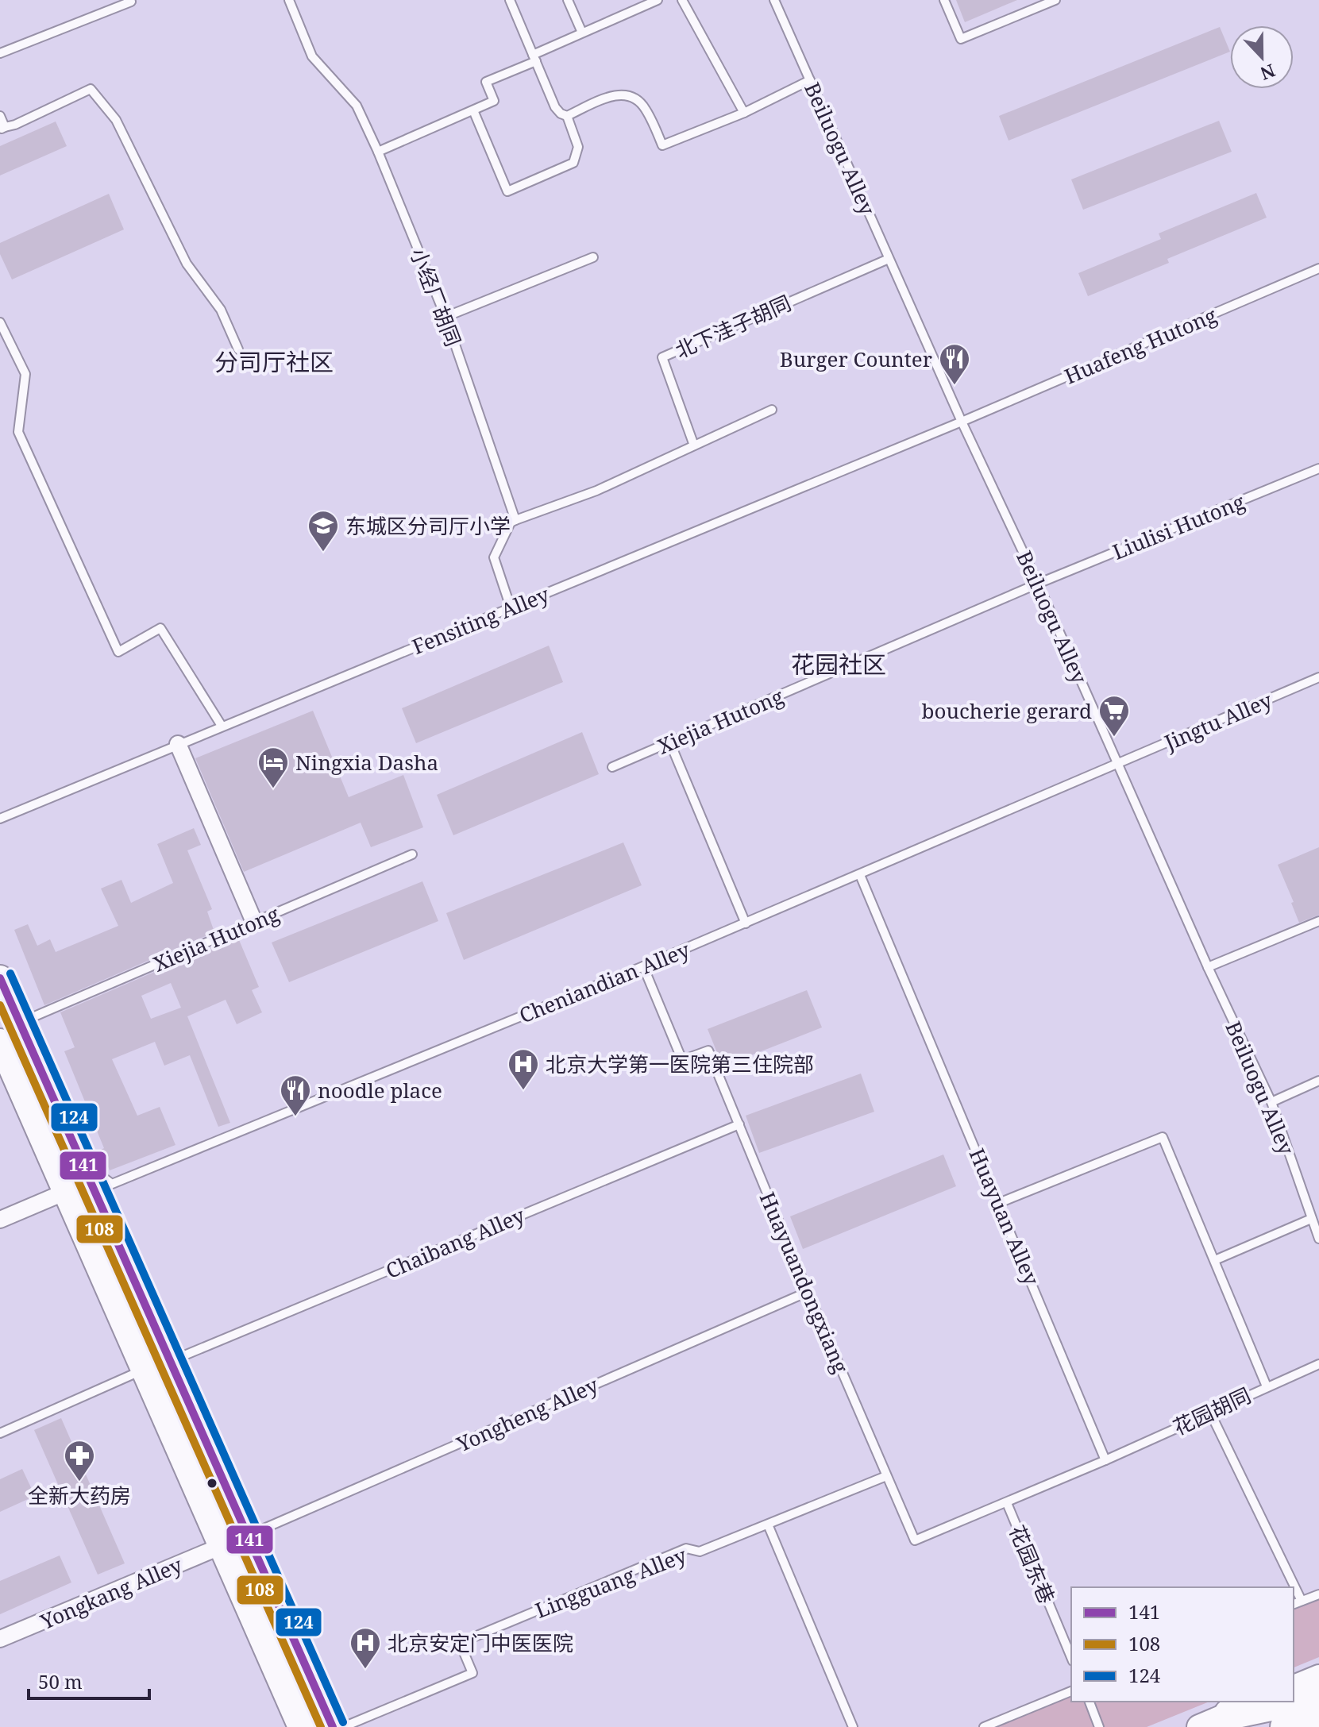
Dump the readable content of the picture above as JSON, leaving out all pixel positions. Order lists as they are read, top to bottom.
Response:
{
  "streets": {
    "street": ["Yongkang Alley"],
    "lane": [
      "Beiluogu Alley",
      "小经厂胡同",
      "北下洼子胡同",
      "Huafeng Hutong",
      "Liulisi Hutong",
      "Fensiting Alley",
      "Xiejia Hutong",
      "Jingtu Alley",
      "Cheniandian Alley",
      "Huayuan Alley",
      "Chaibang Alley",
      "Huayuandongxiang",
      "花园胡同",
      "Yongheng Alley",
      "花园东巷",
      "Lingguang Alley"
    ]
  },
  "crossings": [
    ["Beiluogu Alley", "北下洼子胡同"],
    ["Beiluogu Alley", "Huafeng Hutong"],
    ["Beiluogu Alley", "Liulisi Hutong"],
    ["Beiluogu Alley", "Fensiting Alley"],
    ["Beiluogu Alley", "Xiejia Hutong"],
    ["Beiluogu Alley", "Jingtu Alley"],
    ["Beiluogu Alley", "Cheniandian Alley"],
    ["Huafeng Hutong", "Fensiting Alley"],
    ["Liulisi Hutong", "Xiejia Hutong"],
    ["Jingtu Alley", "Cheniandian Alley"],
    ["Cheniandian Alley", "Huayuan Alley"],
    ["Cheniandian Alley", "Huayuandongxiang"],
    ["Huayuan Alley", "花园胡同"],
    ["Chaibang Alley", "Huayuandongxiang"],
    ["Huayuandongxiang", "Yongheng Alley"],
    ["Huayuandongxiang", "花园东巷"],
    ["Huayuandongxiang", "Lingguang Alley"]
  ],
  "districts": ["分司厅社区", "花园社区"],
  "places": {
    "restaurant": ["Burger Counter", "noodle place"],
    "school or university": ["东城区分司厅小学"],
    "supermarket": ["boucherie gerard"],
    "hotel": ["Ningxia Dasha"],
    "hospital": ["北京大学第一医院第三住院部", "北京安定门中医医院"],
    "pharmacy": ["全新大药房"]
  },
  "lines": ["transit line 124", "transit line 141", "transit line 108"],
  "legend": ["141", "108", "124"],
  "scale_bar": "50 m",
  "north": "bottom"
}
